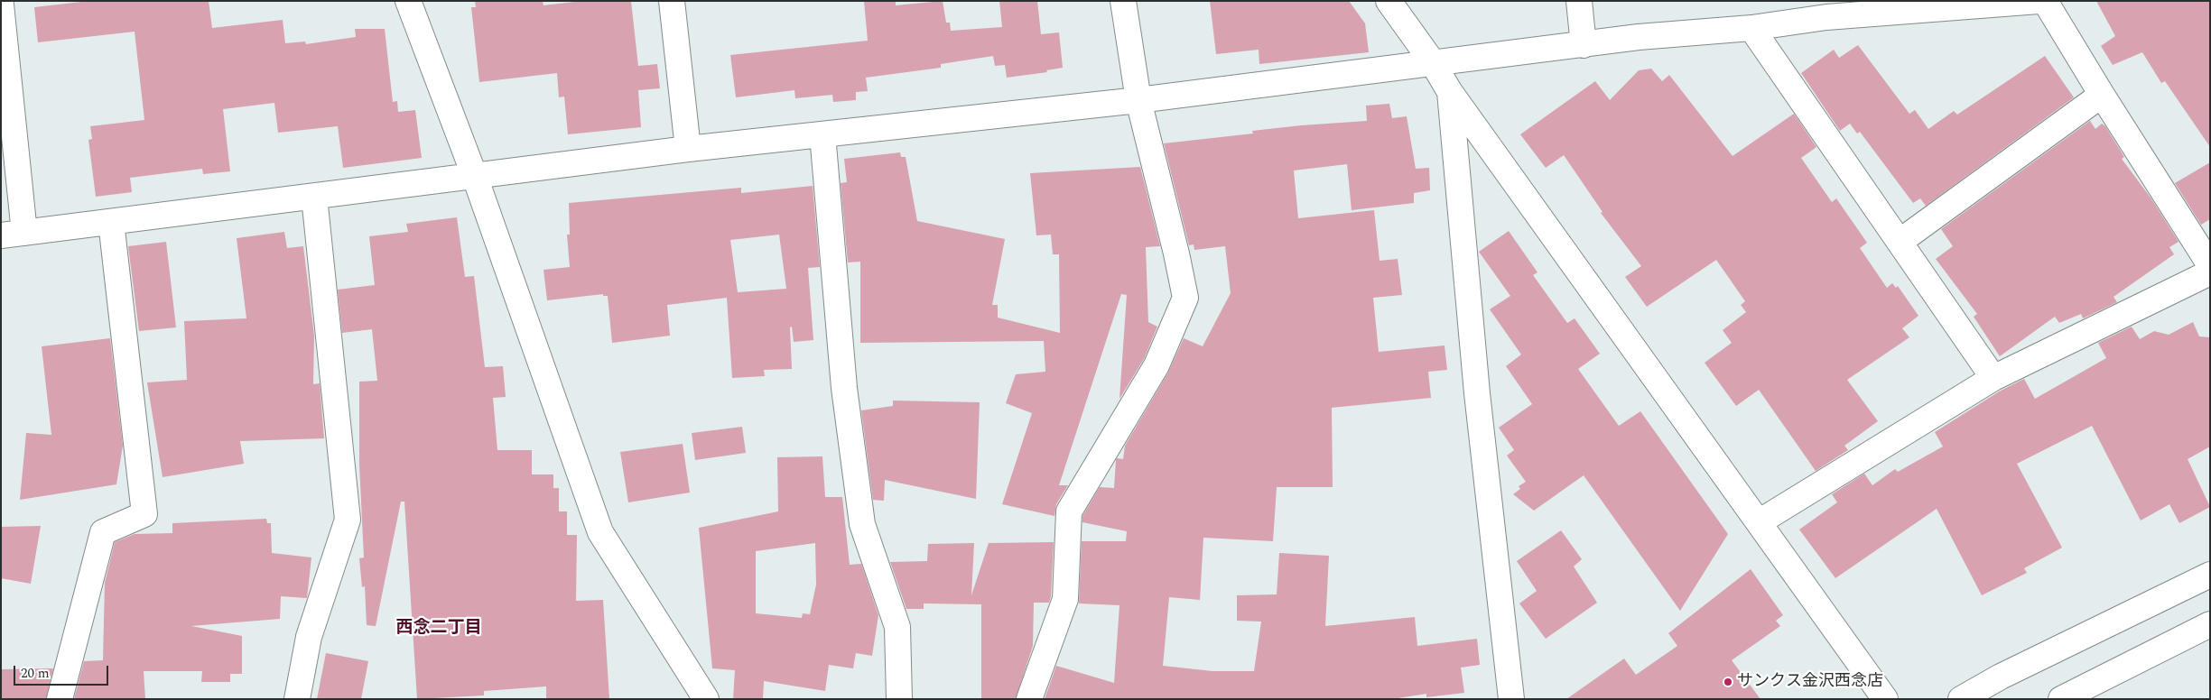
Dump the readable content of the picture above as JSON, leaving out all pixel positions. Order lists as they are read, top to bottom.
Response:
{
  "districts": ["西念二丁目"],
  "places": ["サンクス金沢西念店"],
  "scale_bar": "20 m"
}
